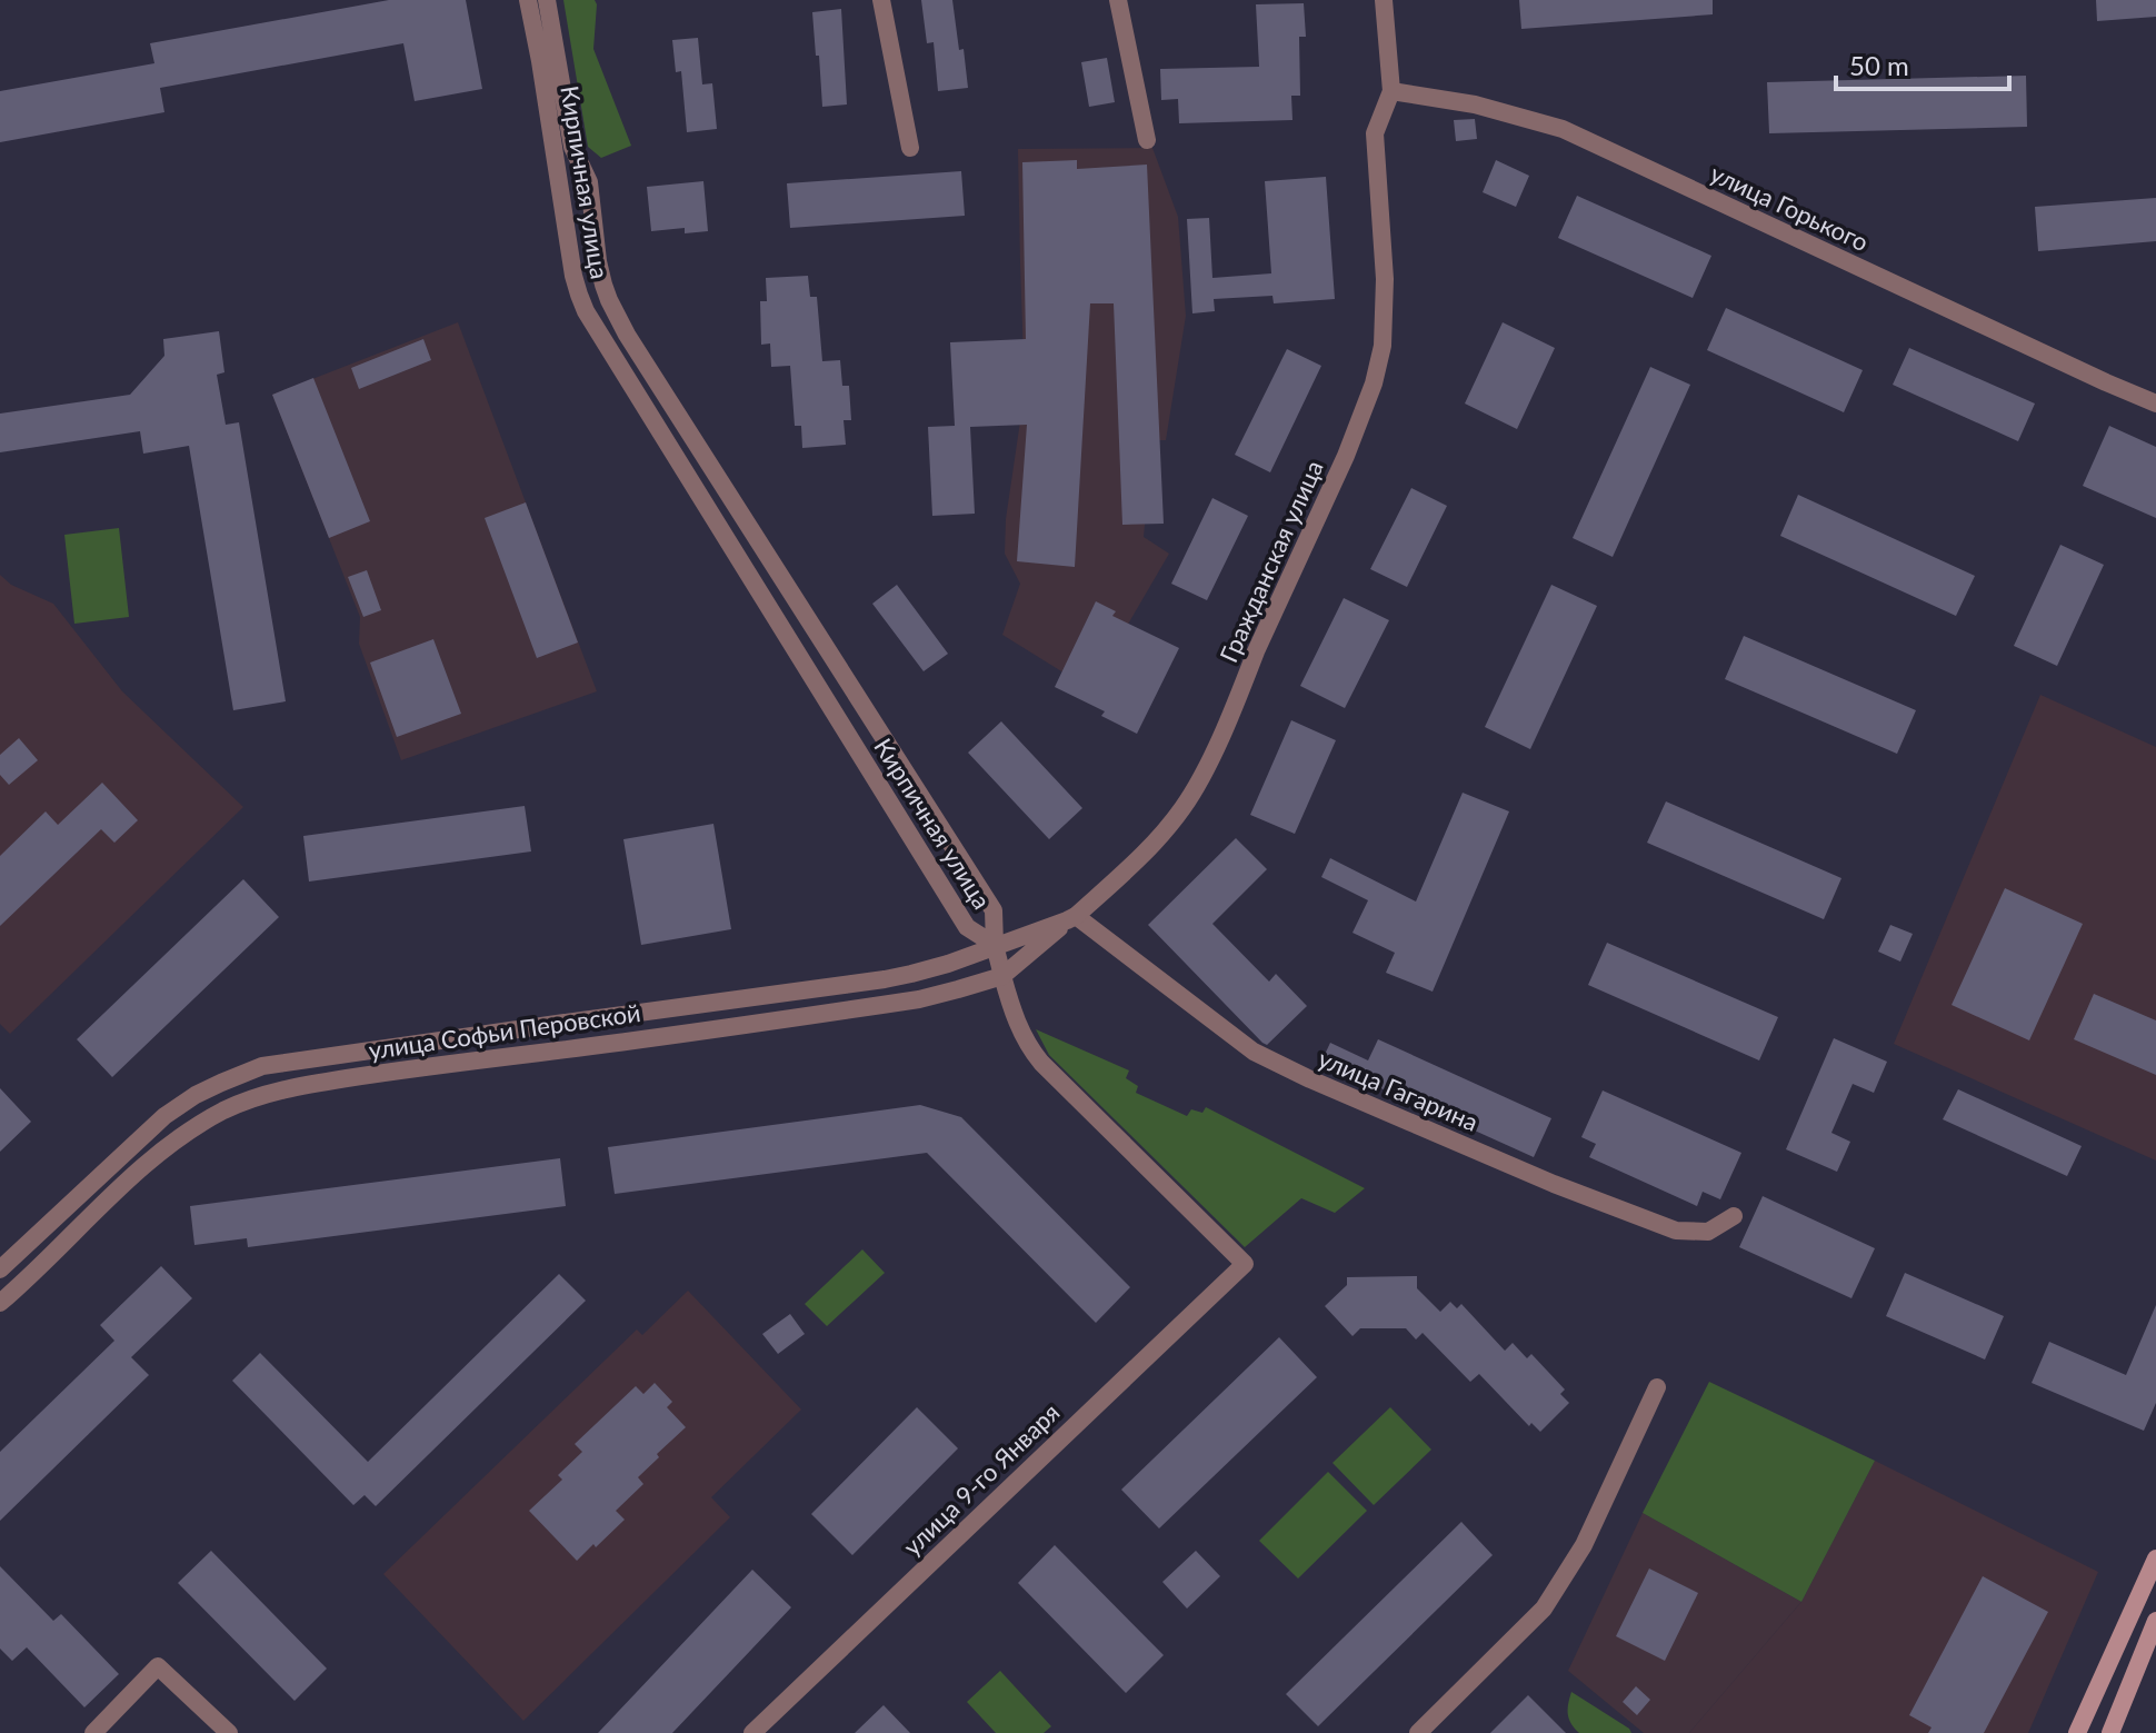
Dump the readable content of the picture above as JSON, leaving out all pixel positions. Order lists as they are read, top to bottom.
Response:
{
  "streets": {
    "street": [
      "Кирпичная улица",
      "улица Горького",
      "Гражданская улица",
      "улица Софьи Перовской",
      "улица Гагарина",
      "улица 9-го Января"
    ]
  },
  "crossings": [
    ["Кирпичная улица", "Гражданская улица"],
    ["Кирпичная улица", "улица Софьи Перовской"],
    ["улица Горького", "Гражданская улица"],
    ["Гражданская улица", "улица Софьи Перовской"],
    ["Гражданская улица", "улица Гагарина"],
    ["улица Софьи Перовской", "улица Гагарина"],
    ["улица Софьи Перовской", "улица 9-го Января"]
  ],
  "scale_bar": "50 m"
}
